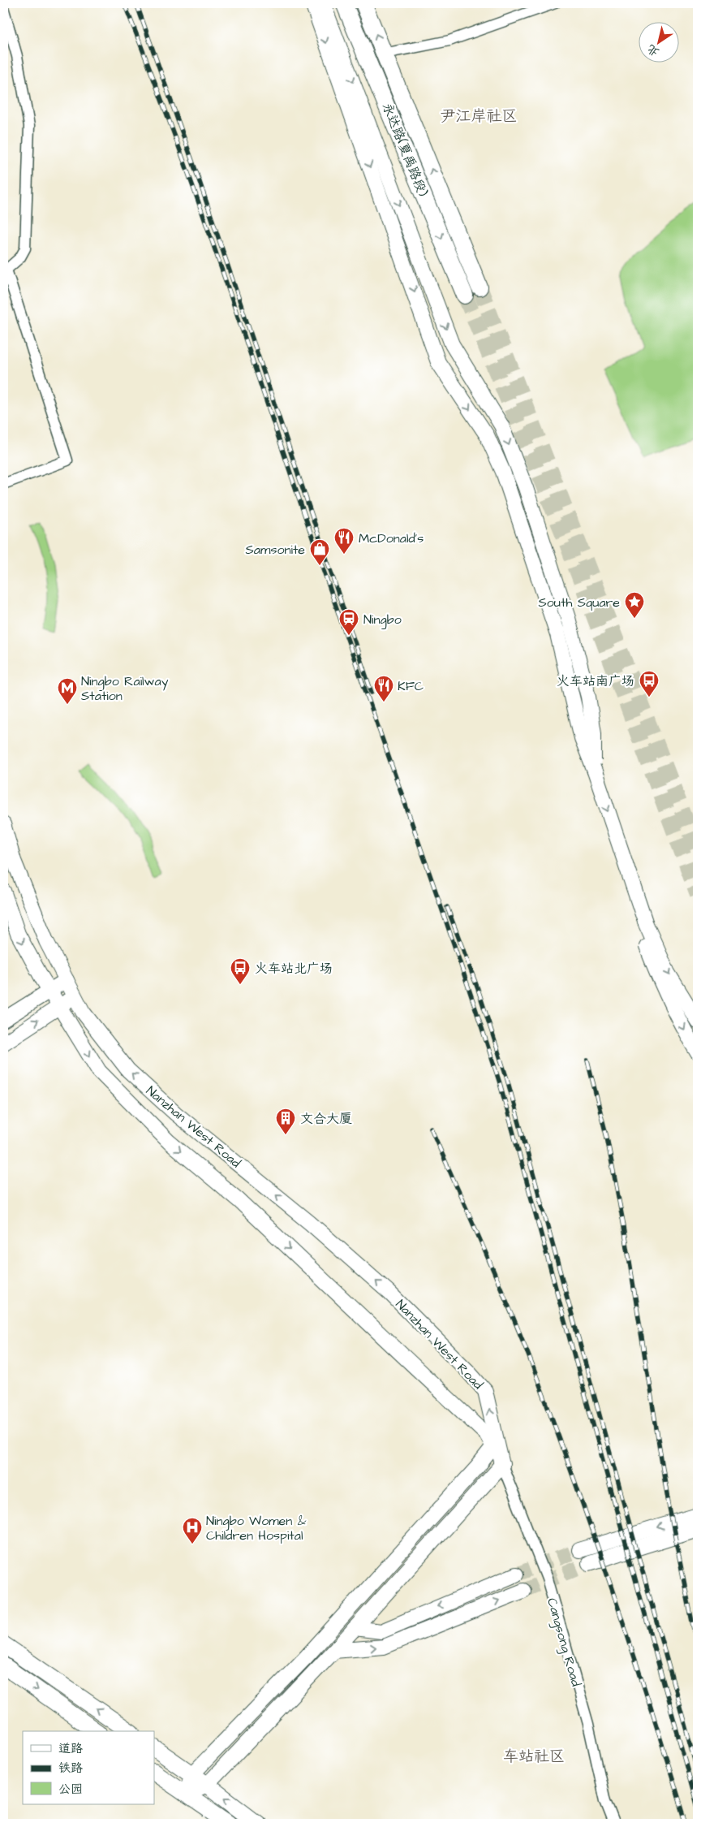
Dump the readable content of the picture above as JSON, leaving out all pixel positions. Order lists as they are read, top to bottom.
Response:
{
  "streets": {
    "main road": ["永达路(夏禹路段)", "Nanzhan West Road"],
    "street": ["Cangsong Road"]
  },
  "crossings": [
    ["Nanzhan West Road", "Cangsong Road"]
  ],
  "districts": ["尹江岸社区", "车站社区"],
  "places": {
    "restaurant": ["McDonald's", "KFC"],
    "shop": ["Samsonite"],
    "place": ["South Square"],
    "station": ["Ningbo"],
    "bus stop": ["火车站南广场", "火车站北广场"],
    "metro station": ["Ningbo Railway Station"],
    "building": ["文合大厦"],
    "hospital": ["Ningbo Women & Children Hospital"]
  },
  "legend": ["道路", "铁路", "公园"],
  "north": "bottom left"
}
